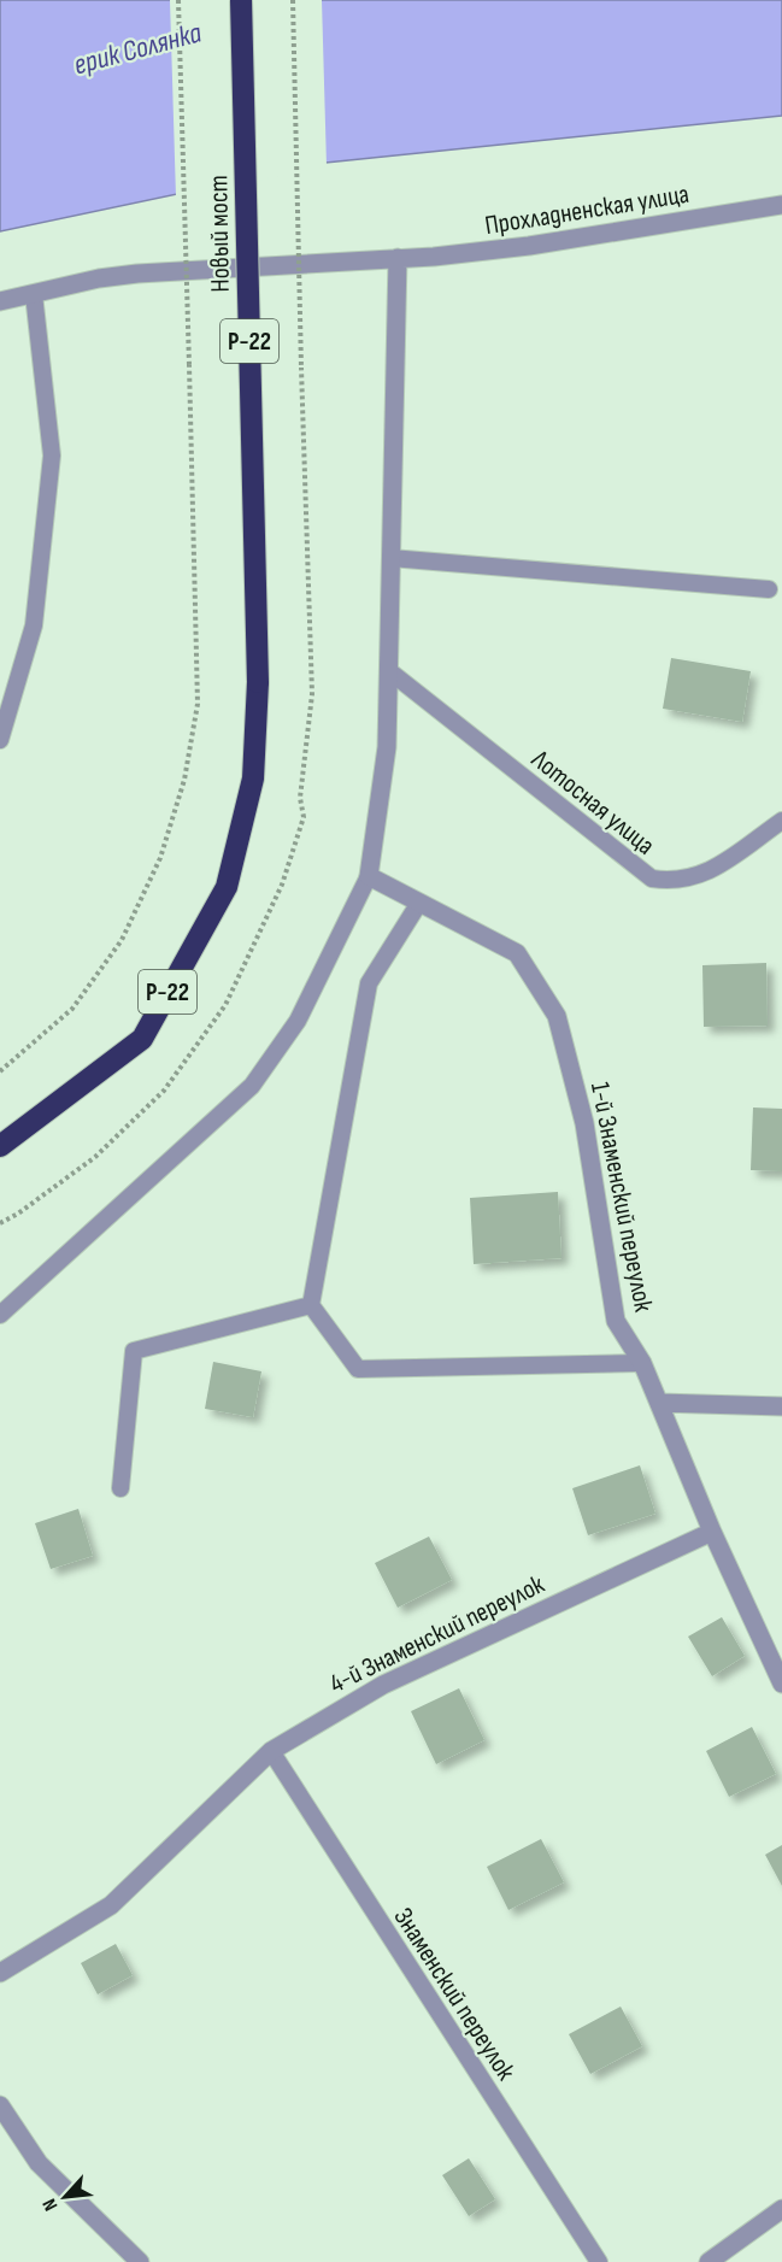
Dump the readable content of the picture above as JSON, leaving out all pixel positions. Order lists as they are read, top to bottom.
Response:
{
  "streets": {
    "highway": ["Новый мост", "Р-22"],
    "street": ["Прохладненская улица", "1-й Знаменский переулок", "4-й Знаменский переулок"],
    "lane": ["Лотосная улица", "Знаменский переулок"]
  },
  "crossings": [
    ["1-й Знаменский переулок", "4-й Знаменский переулок"],
    ["4-й Знаменский переулок", "Знаменский переулок"]
  ],
  "water": ["ерик Солянка"],
  "north": "bottom left"
}
